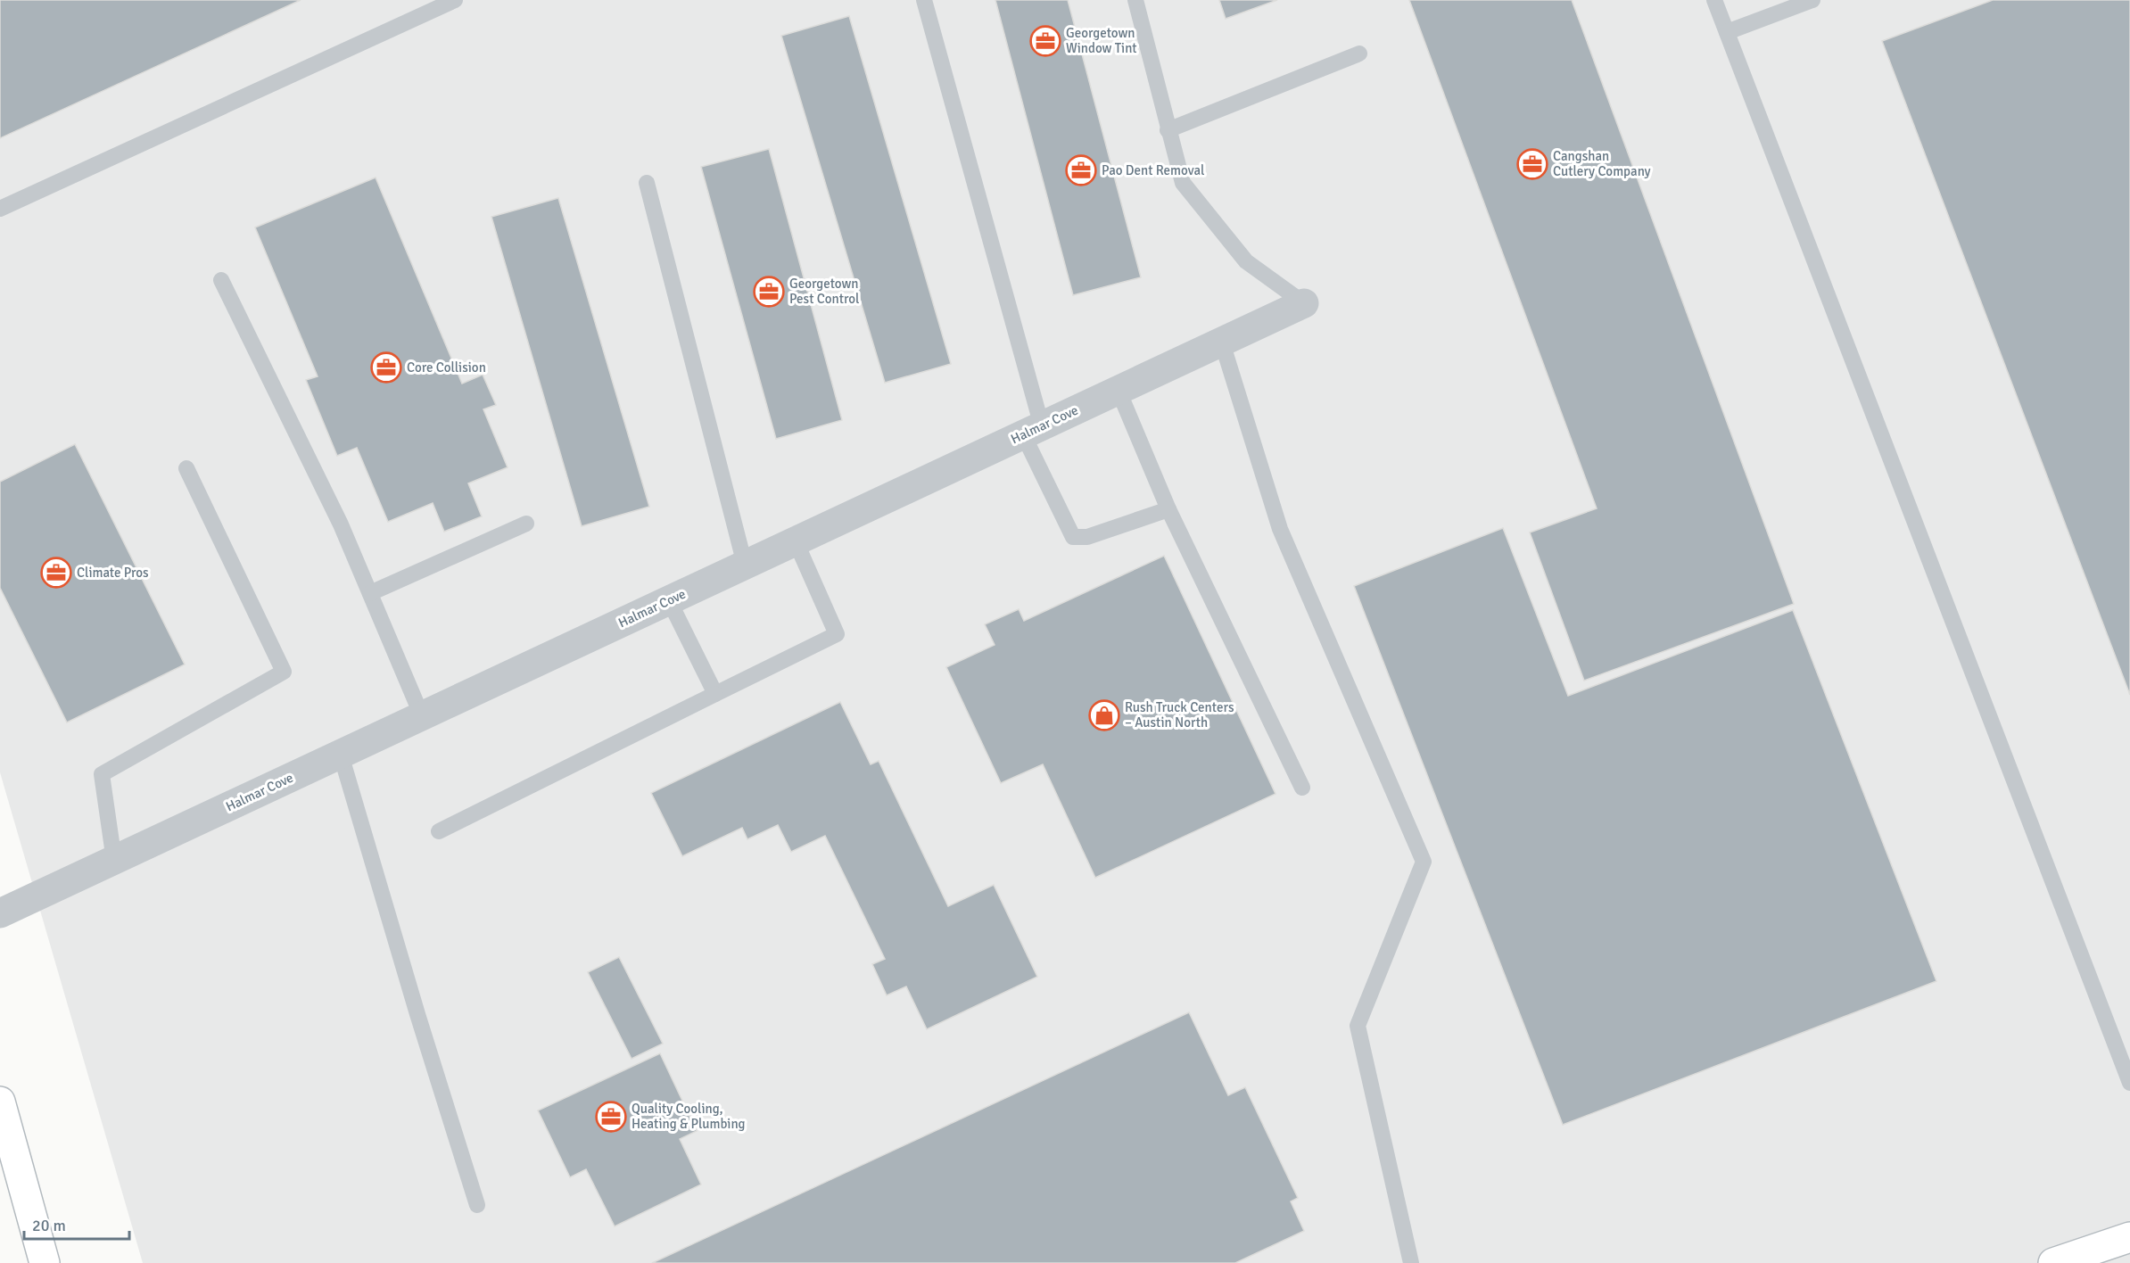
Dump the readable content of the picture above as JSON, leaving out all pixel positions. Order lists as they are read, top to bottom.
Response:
{
  "streets": {
    "street": ["Halmar Cove"]
  },
  "places": {
    "office": [
      "Georgetown Window Tint",
      "Cangshan Cutlery Company",
      "Pao Dent Removal",
      "Georgetown Pest Control",
      "Core Collision",
      "Climate Pros",
      "Quality Cooling, Heating & Plumbing"
    ],
    "shop": ["Rush Truck Centers – Austin North"]
  },
  "scale_bar": "20 m"
}
